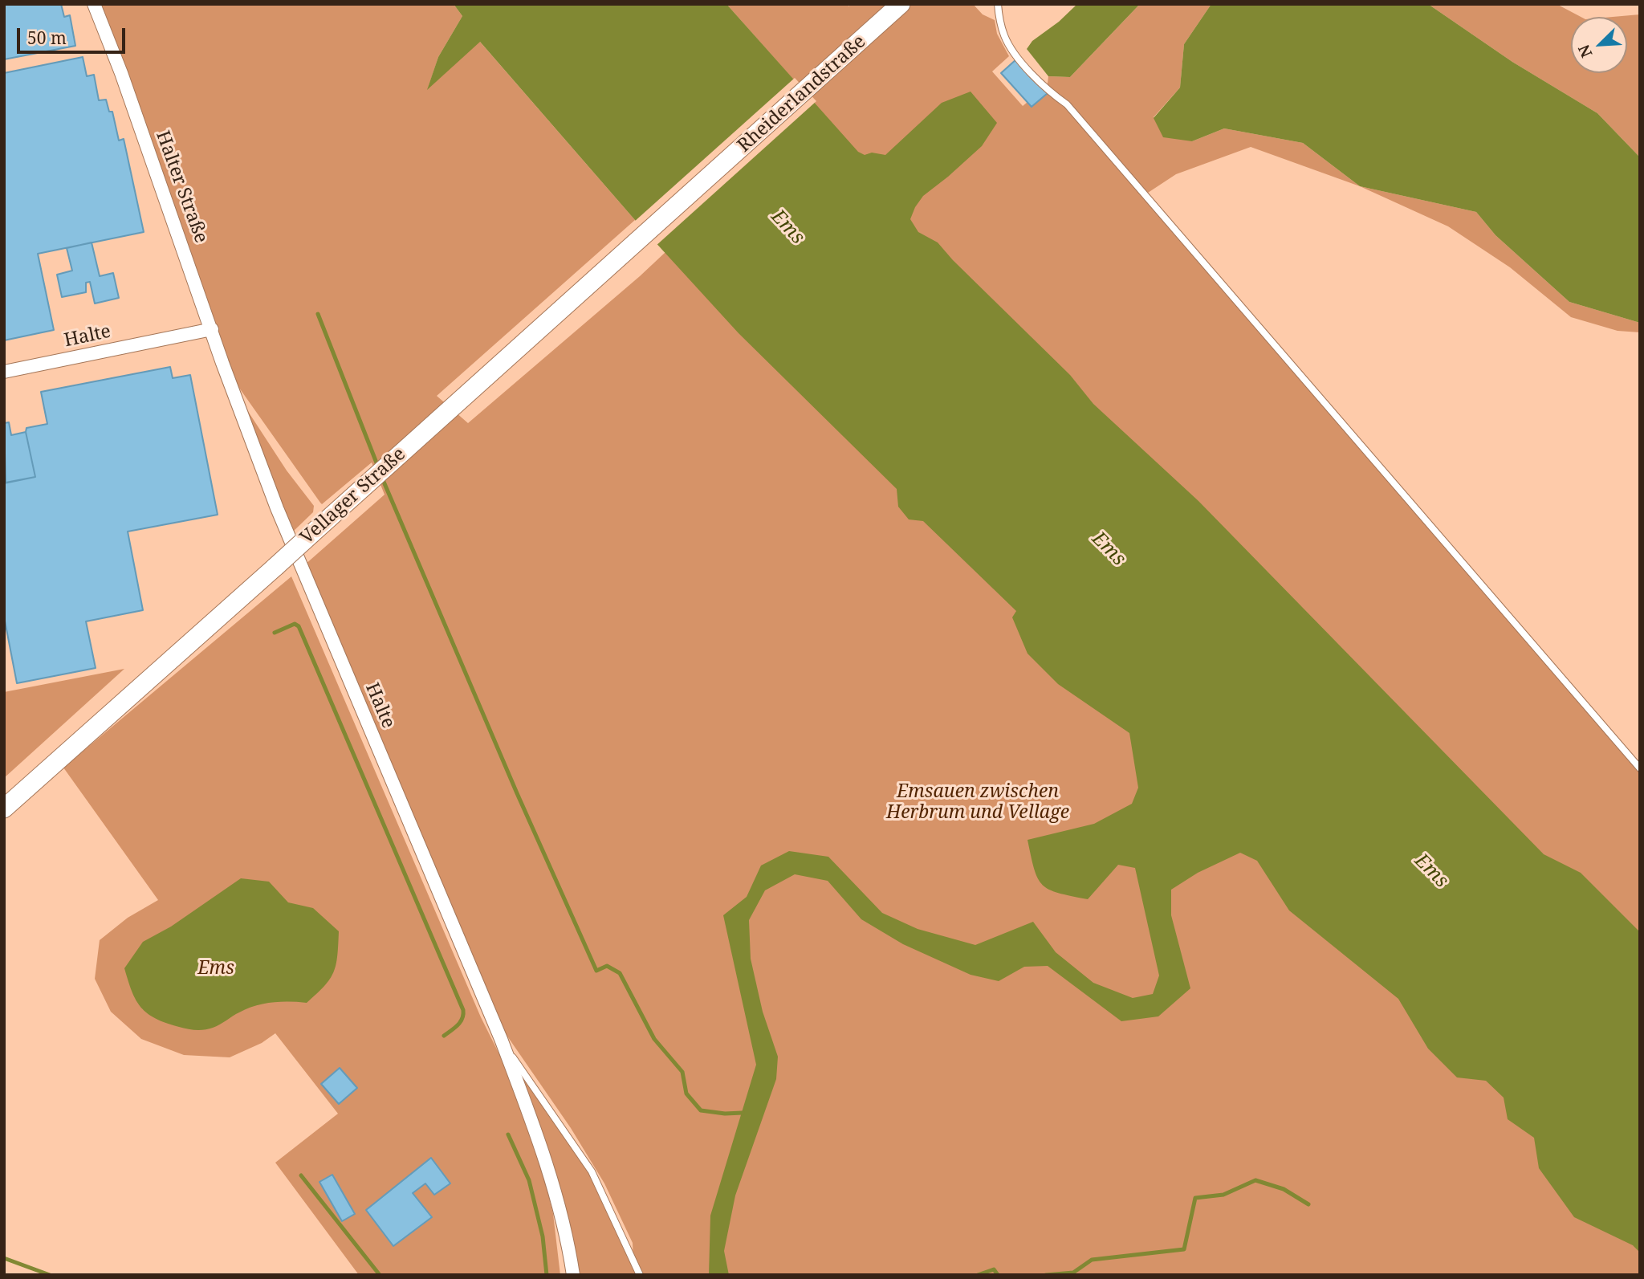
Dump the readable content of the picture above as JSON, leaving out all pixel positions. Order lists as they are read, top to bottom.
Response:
{
  "streets": {
    "main road": ["Rheiderlandstraße", "Vellager Straße"],
    "street": ["Halter Straße", "Halte"]
  },
  "crossings": [
    ["Rheiderlandstraße", "Vellager Straße"],
    ["Halter Straße", "Halte"]
  ],
  "water": ["Ems"],
  "parks": ["Emsauen zwischen Herbrum und Vellage", "Ems"],
  "scale_bar": "50 m",
  "north": "bottom left"
}
